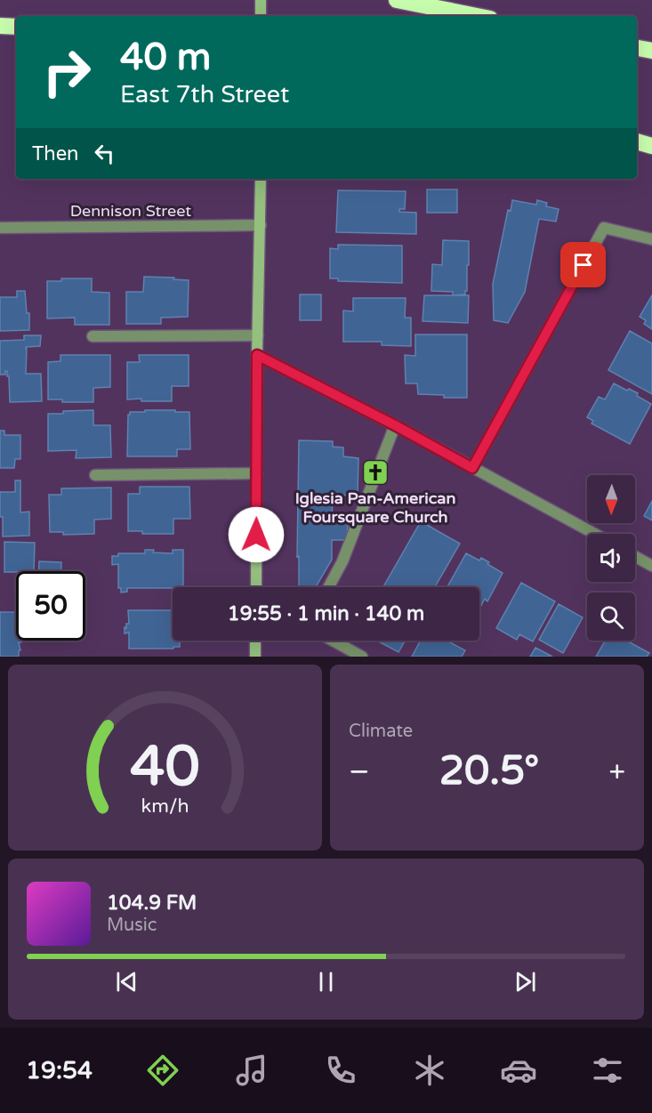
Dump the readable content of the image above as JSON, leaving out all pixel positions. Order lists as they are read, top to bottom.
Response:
{
  "streets": {
    "street": ["Dennison Street"]
  },
  "places": {
    "church": ["Iglesia Pan-American Foursquare Church"]
  },
  "north": "bottom",
  "page": {
    "turn": ["40 m", "East 7th Street"],
    "then": "Then",
    "limit": "50",
    "trip": "19:55 · 1 min · 140 m",
    "tile": "Climate",
    "heat": ["−", "20.5°", "+"],
    "song": ["104.9 FM", "Music"],
    "tabs": "19:54",
    "gauge": ["40", "km/h"]
  }
}
